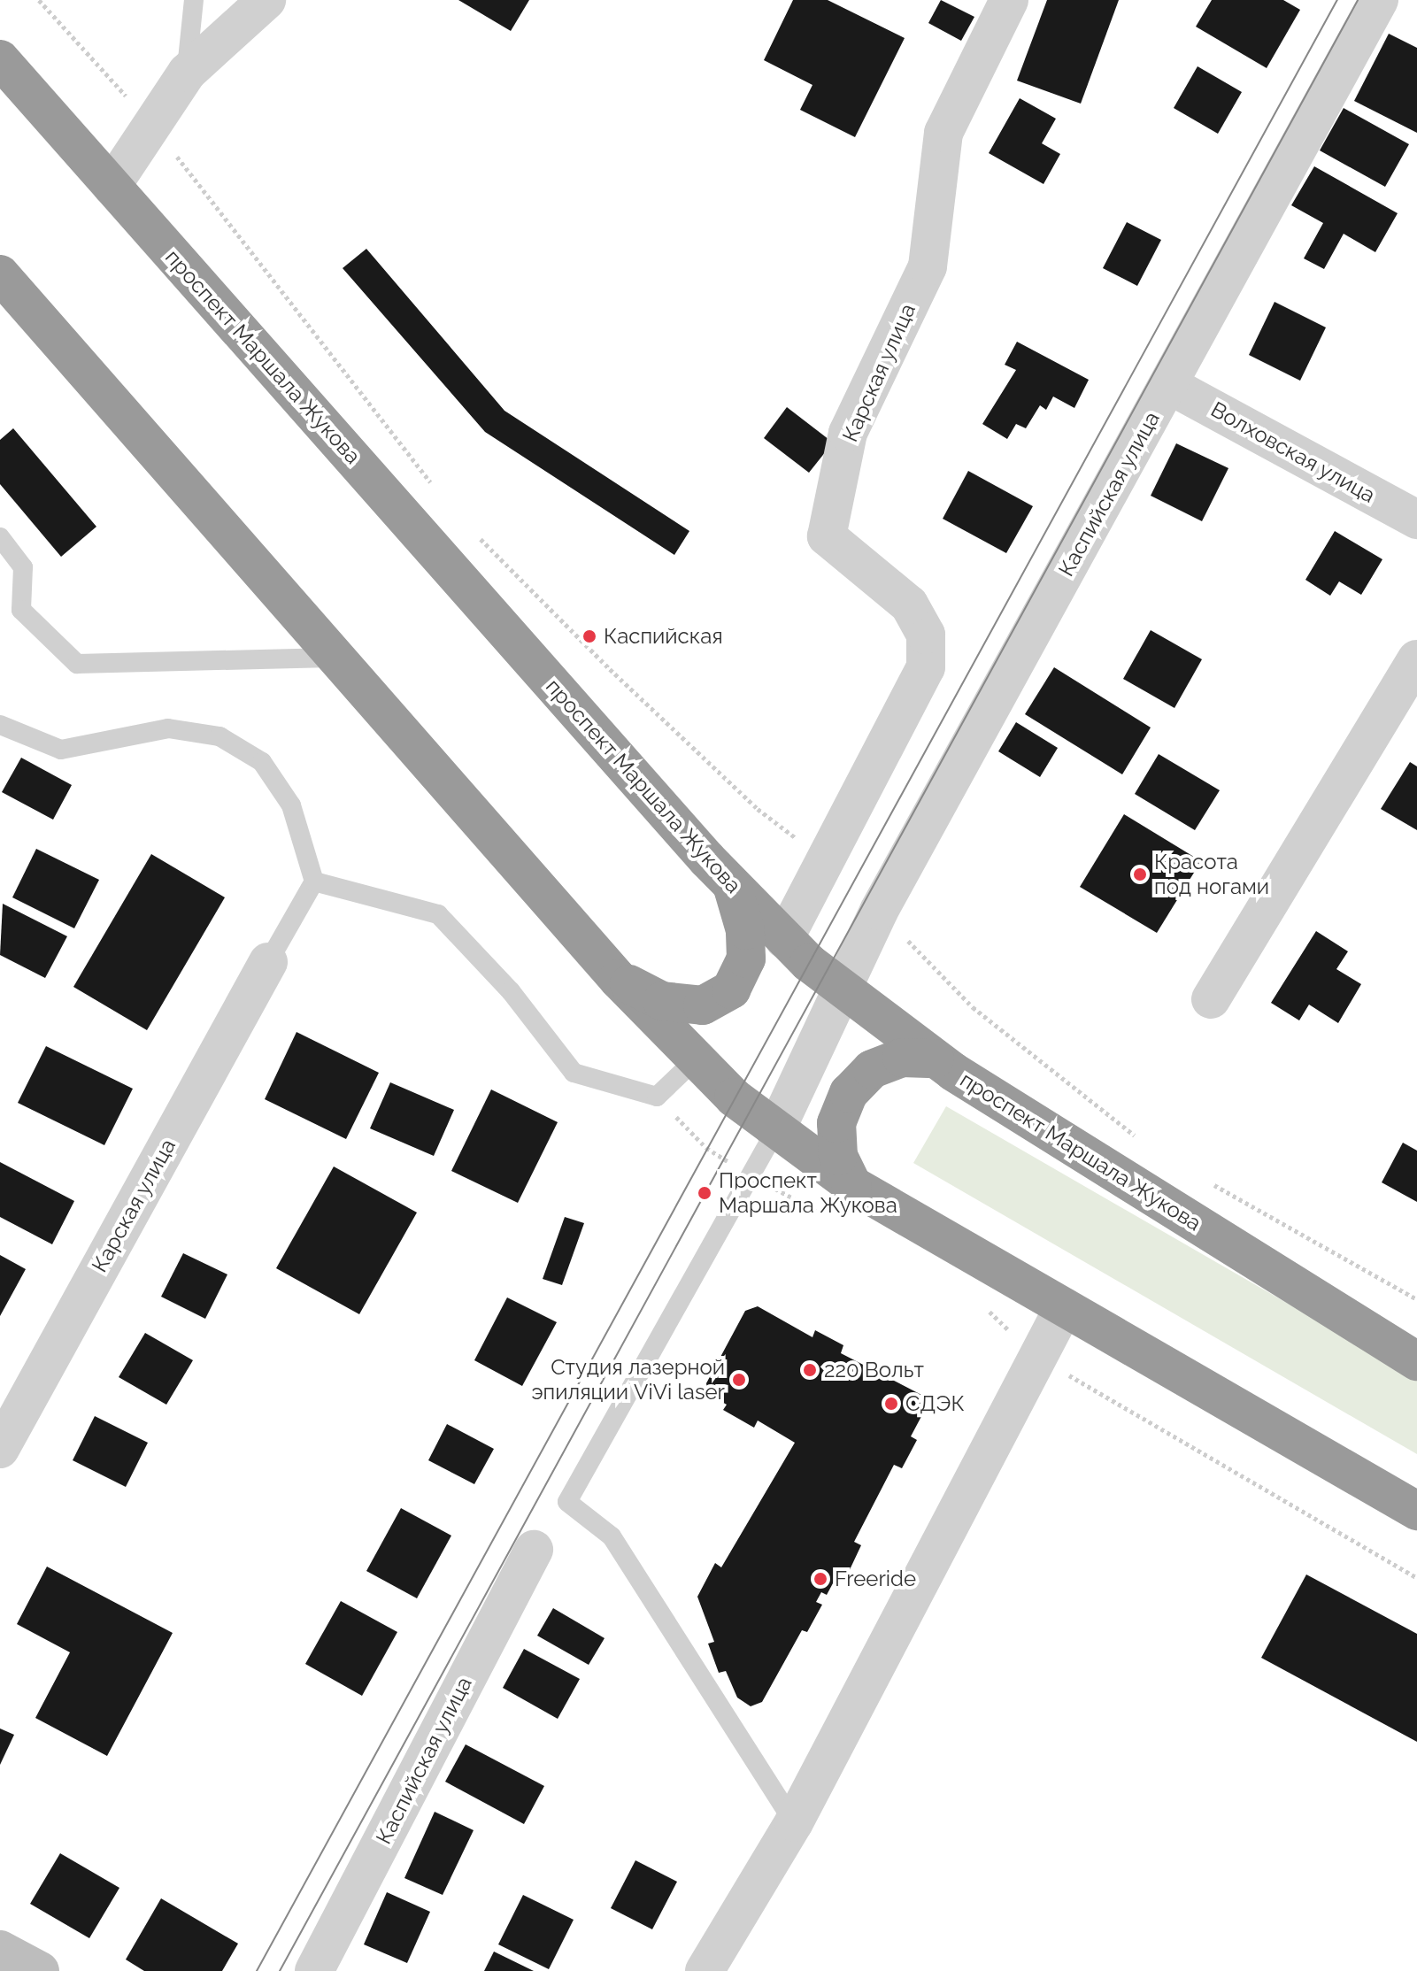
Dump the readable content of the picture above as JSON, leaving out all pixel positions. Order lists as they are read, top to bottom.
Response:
{
  "streets": {
    "highway": ["проспект Маршала Жукова"],
    "street": ["Карская улица", "Волховская улица", "Каспийская улица"]
  },
  "crossings": [
    ["проспект Маршала Жукова", "Карская улица"],
    ["проспект Маршала Жукова", "Каспийская улица"],
    ["Волховская улица", "Каспийская улица"]
  ],
  "places": [
    "Каспийская",
    "Красота под ногами",
    "Проспект Маршала Жукова",
    "220 Вольт",
    "Студия лазерной эпиляции ViVi laser",
    "СДЭК",
    "Freeride"
  ]
}
